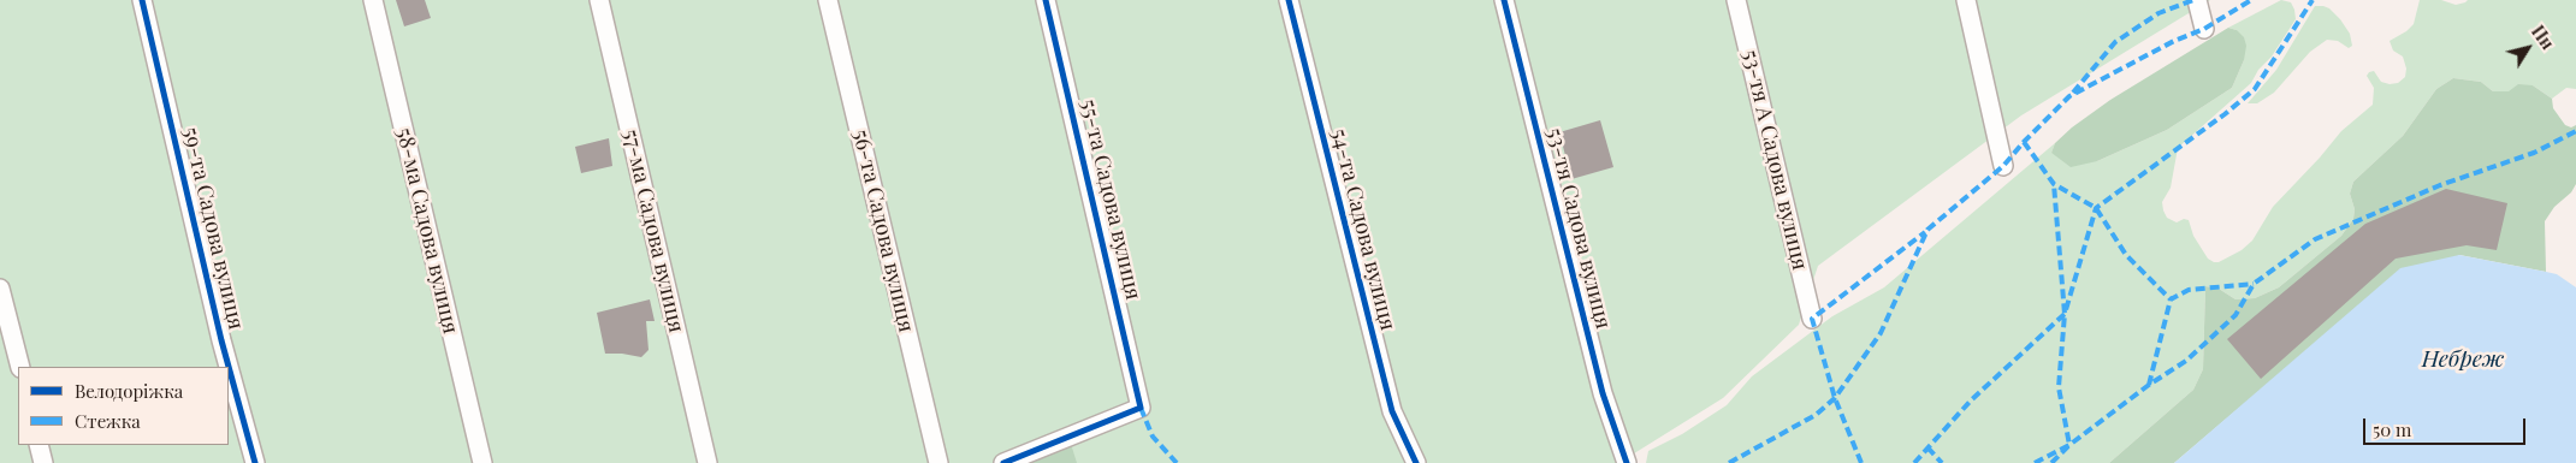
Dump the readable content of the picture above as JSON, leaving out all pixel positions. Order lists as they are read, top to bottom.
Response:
{
  "streets": {
    "street": [
      "53-тя А Садова вулиця",
      "55-та Садова вулиця",
      "59-та Садова вулиця",
      "53-тя Садова вулиця",
      "54-та Садова вулиця",
      "58-ма Садова вулиця",
      "57-ма Садова вулиця",
      "56-та Садова вулиця"
    ]
  },
  "water": ["Небреж"],
  "legend": ["Велодоріжка", "Стежка"],
  "scale_bar": "50 m",
  "north": "top right"
}
